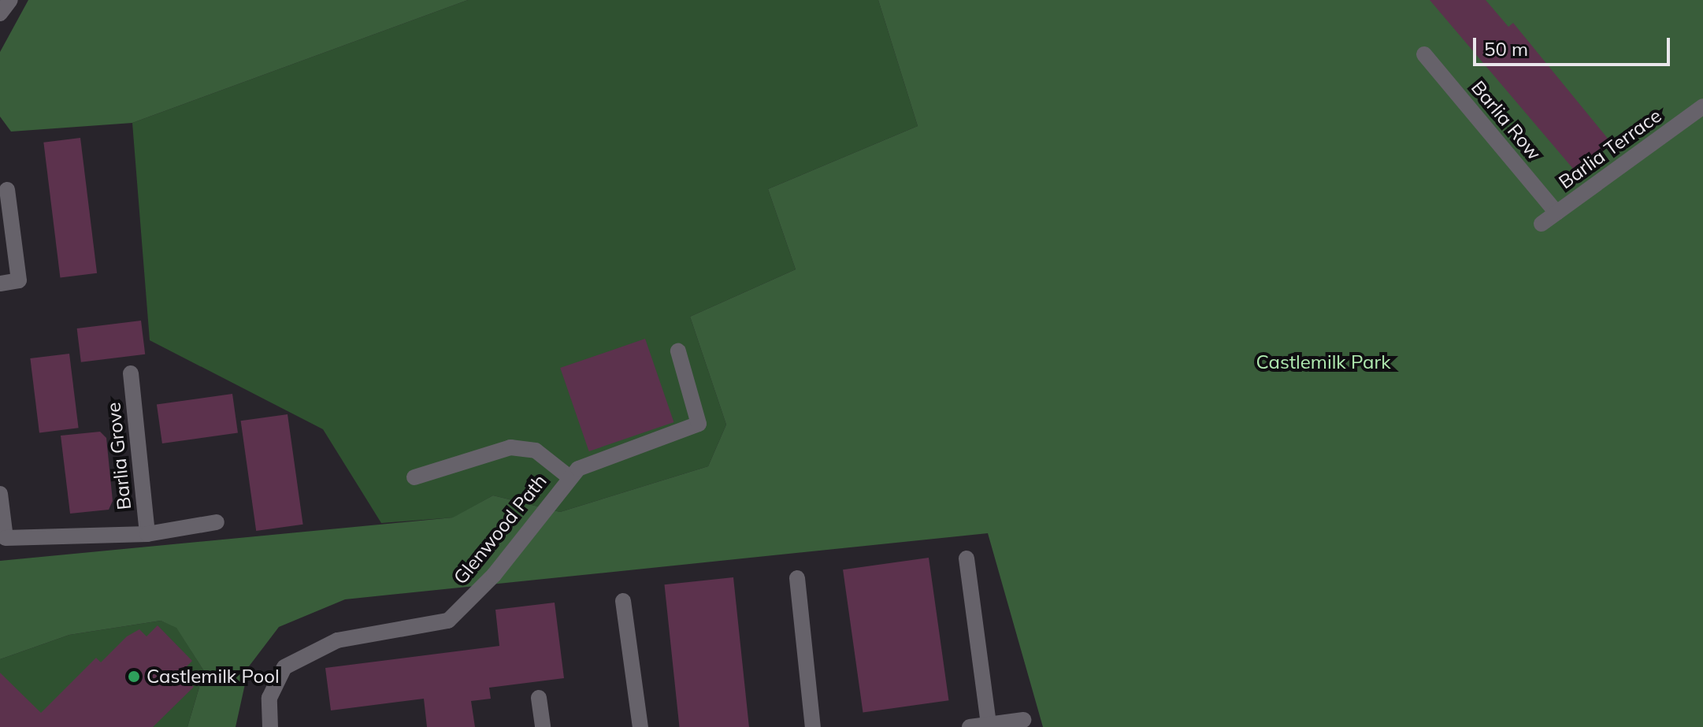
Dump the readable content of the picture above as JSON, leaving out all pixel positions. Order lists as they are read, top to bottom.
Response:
{
  "streets": {
    "street": [
      "Barlia Row",
      "Barlia Terrace",
      "Barlia Grove",
      "Glenwood Path"
    ]
  },
  "crossings": [
    ["Barlia Row", "Barlia Terrace"]
  ],
  "parks": ["Castlemilk Park"],
  "places": ["Castlemilk Pool"],
  "scale_bar": "50 m"
}
